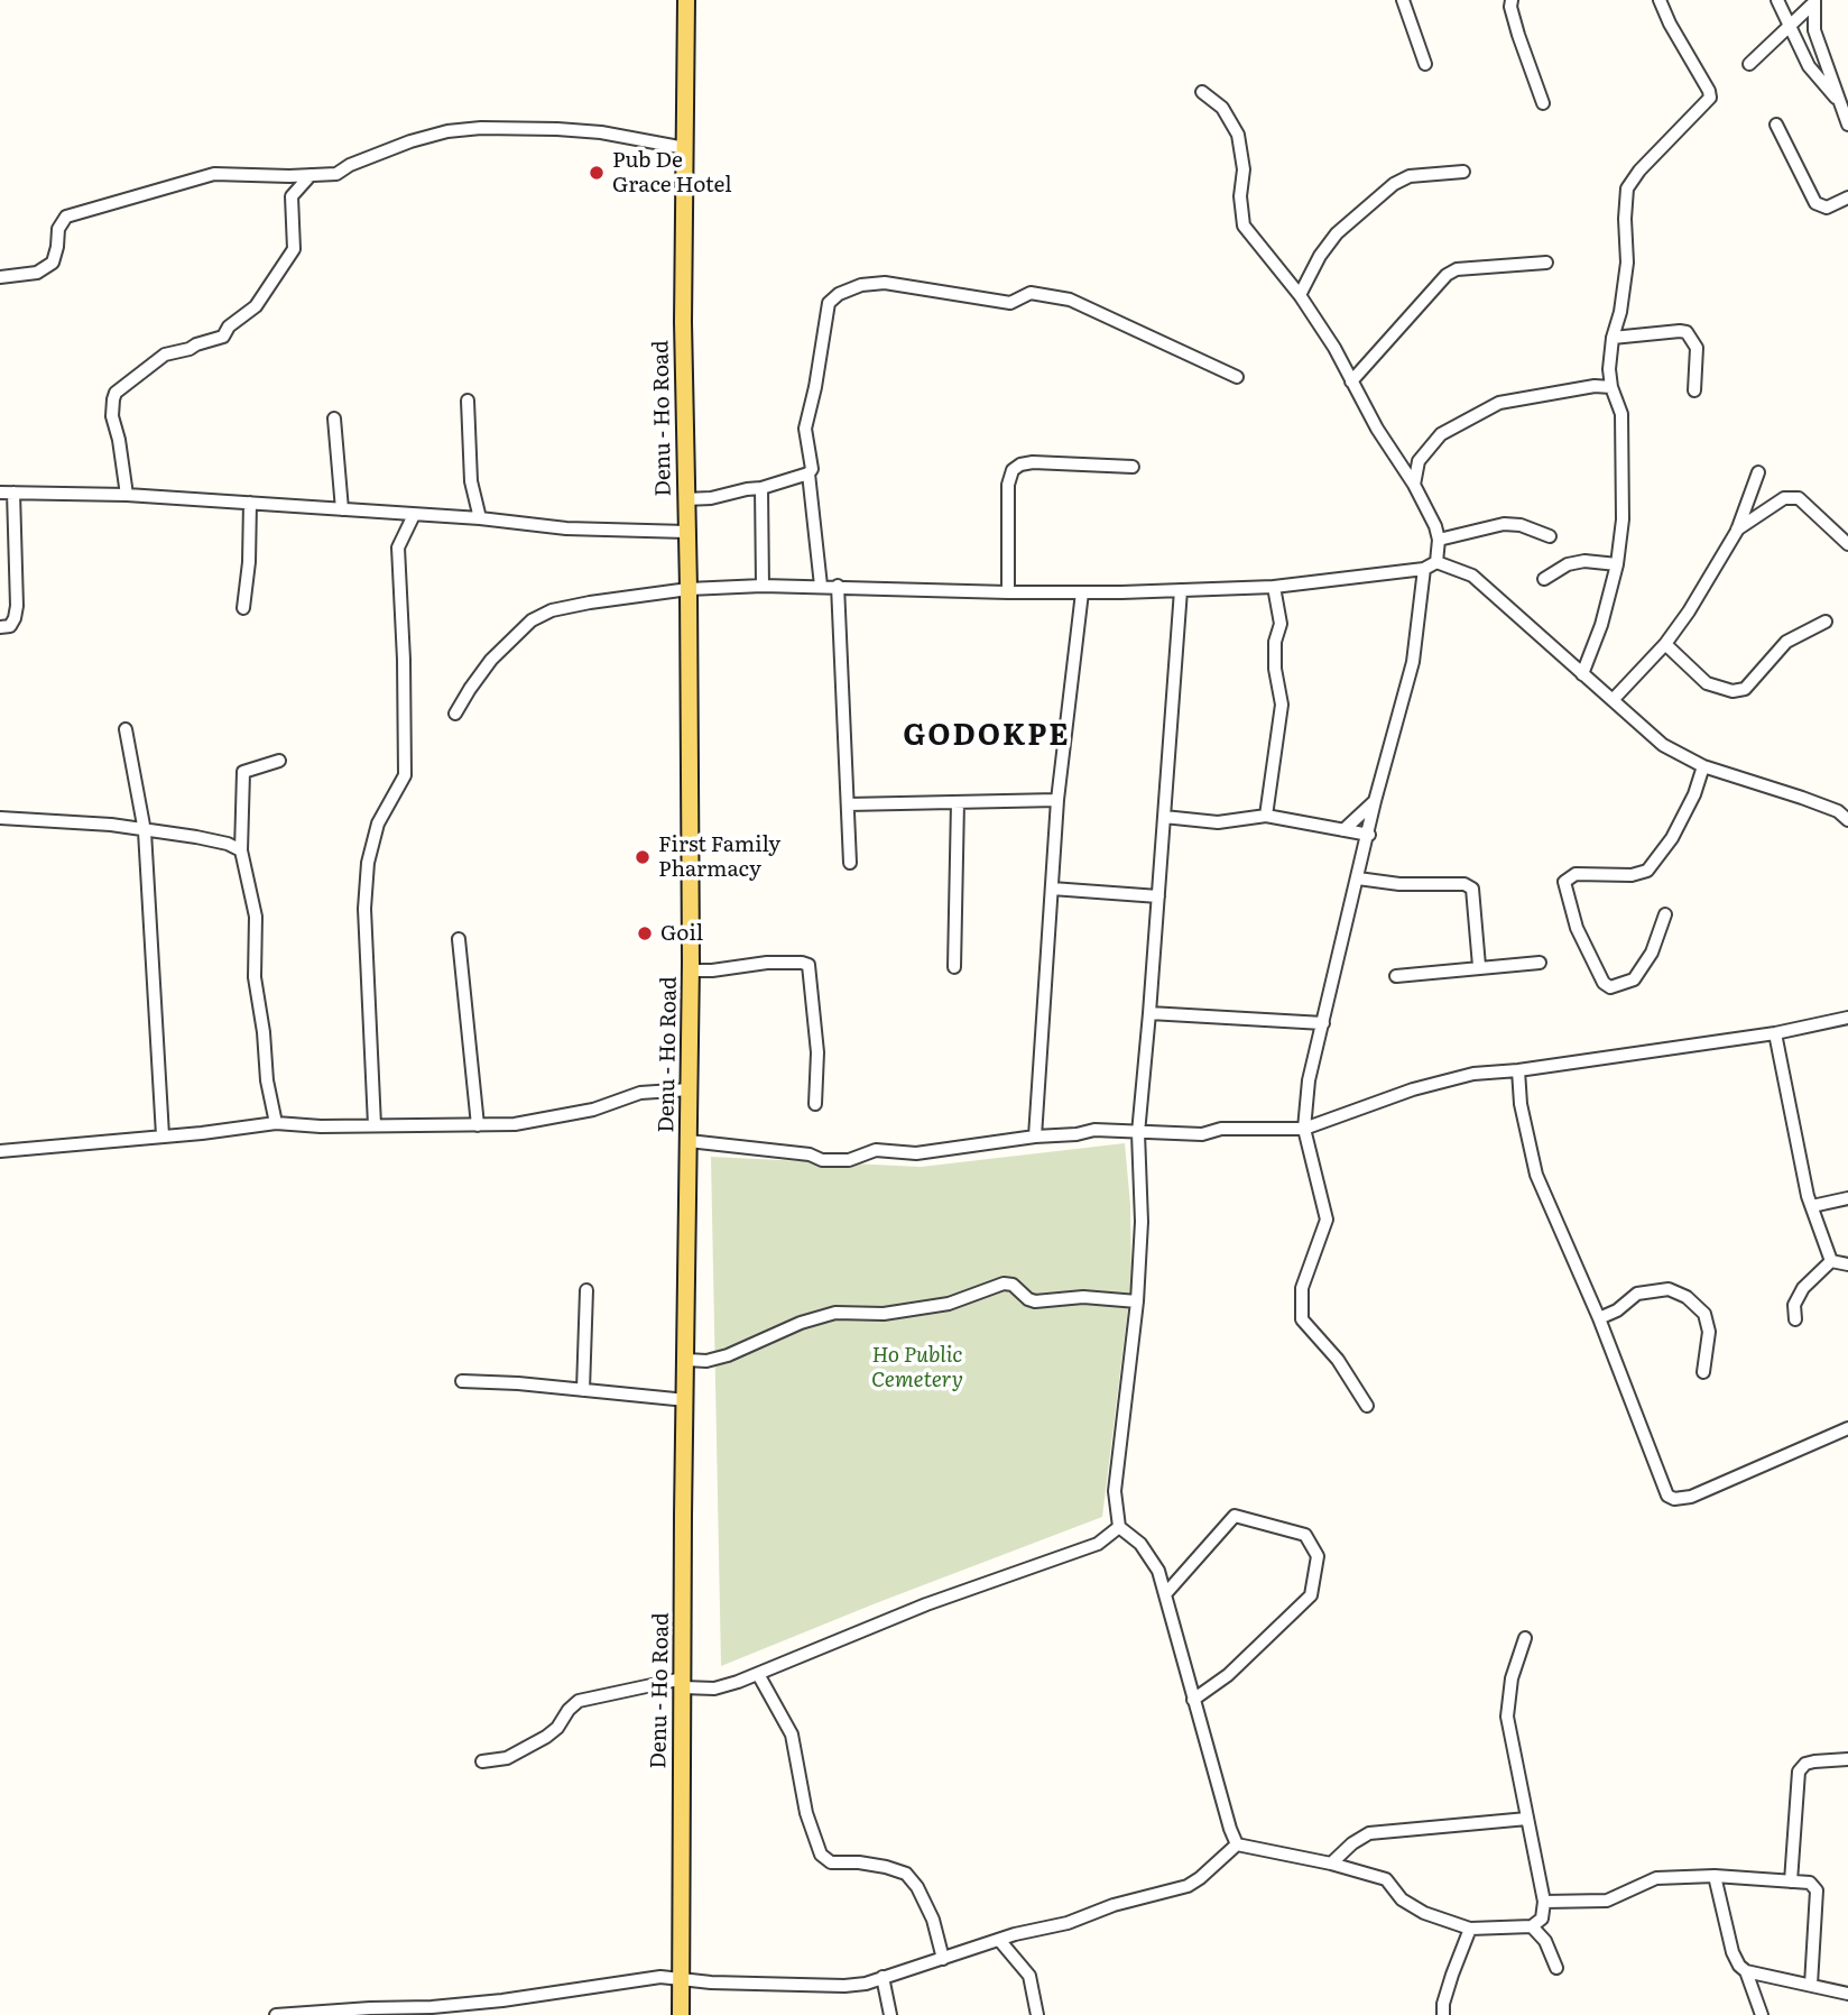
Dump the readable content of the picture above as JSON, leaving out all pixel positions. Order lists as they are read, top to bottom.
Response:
{
  "streets": {
    "main road": ["Denu - Ho Road"]
  },
  "districts": ["GODOKPE"],
  "parks": ["Ho Public Cemetery"],
  "places": ["Pub De Grace Hotel", "First Family Pharmacy", "Goil"]
}
